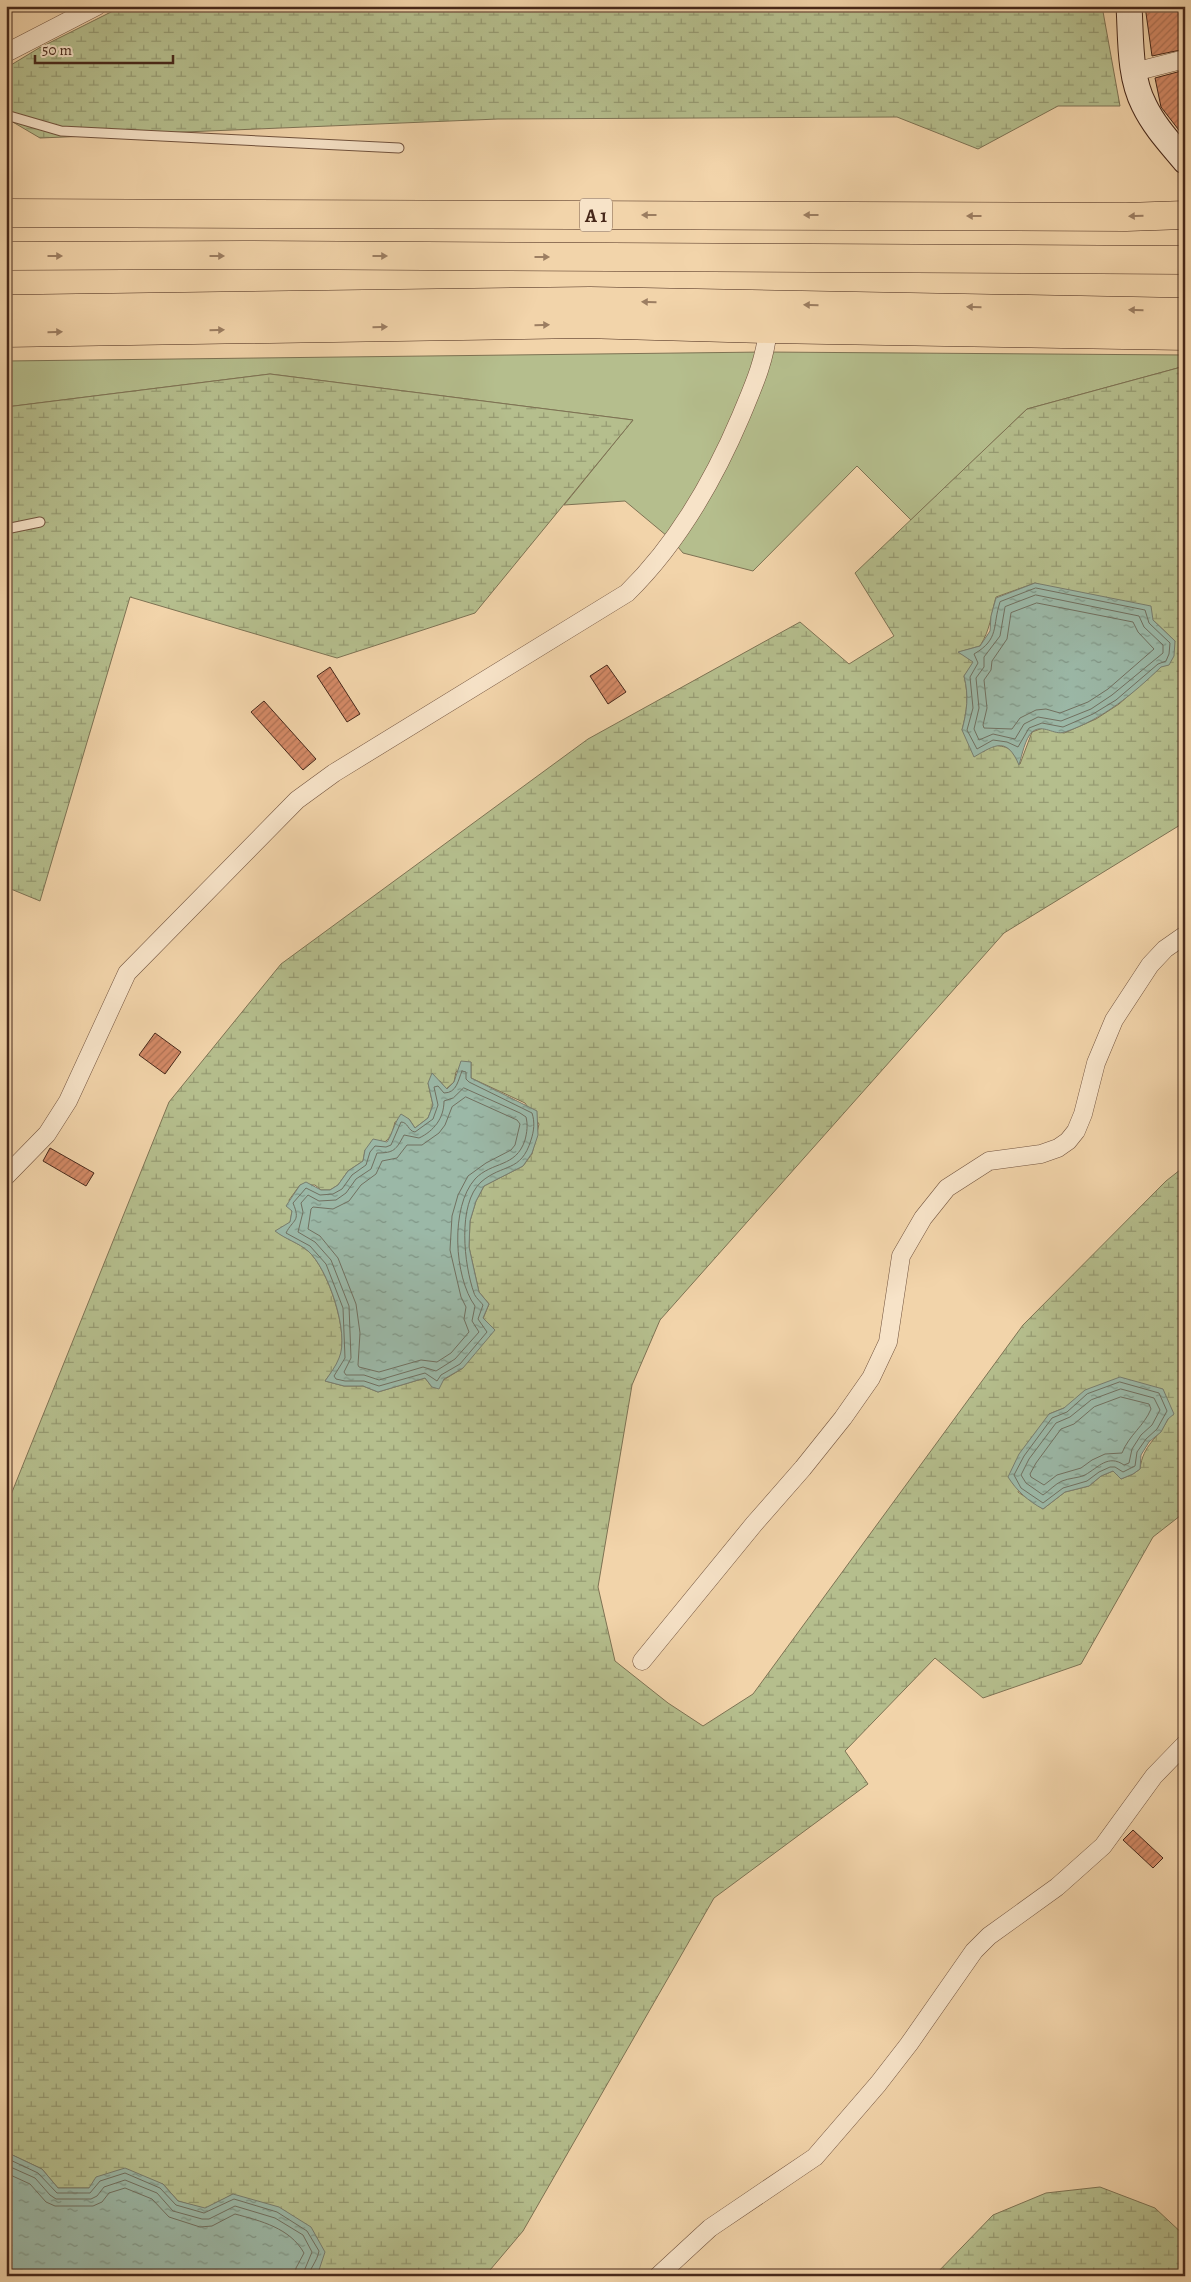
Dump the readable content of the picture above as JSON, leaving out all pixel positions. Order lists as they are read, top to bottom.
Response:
{
  "streets": {
    "highway": ["A 1"]
  },
  "scale_bar": "50 m"
}
